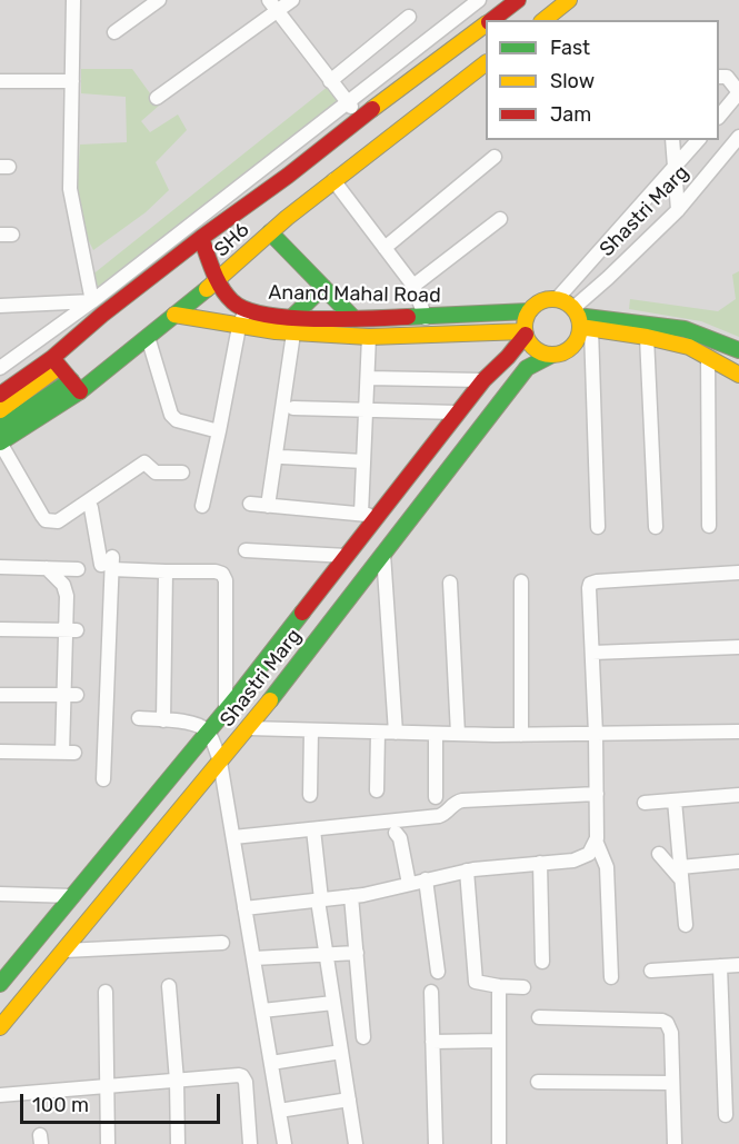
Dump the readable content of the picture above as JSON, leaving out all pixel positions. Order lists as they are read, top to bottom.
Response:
{
  "streets": {
    "main road": ["Shastri Marg", "SH6", "Anand Mahal Road"]
  },
  "crossings": [
    ["Shastri Marg", "Anand Mahal Road"],
    ["SH6", "Anand Mahal Road"]
  ],
  "legend": ["Fast", "Slow", "Jam"],
  "scale_bar": "100 m"
}
